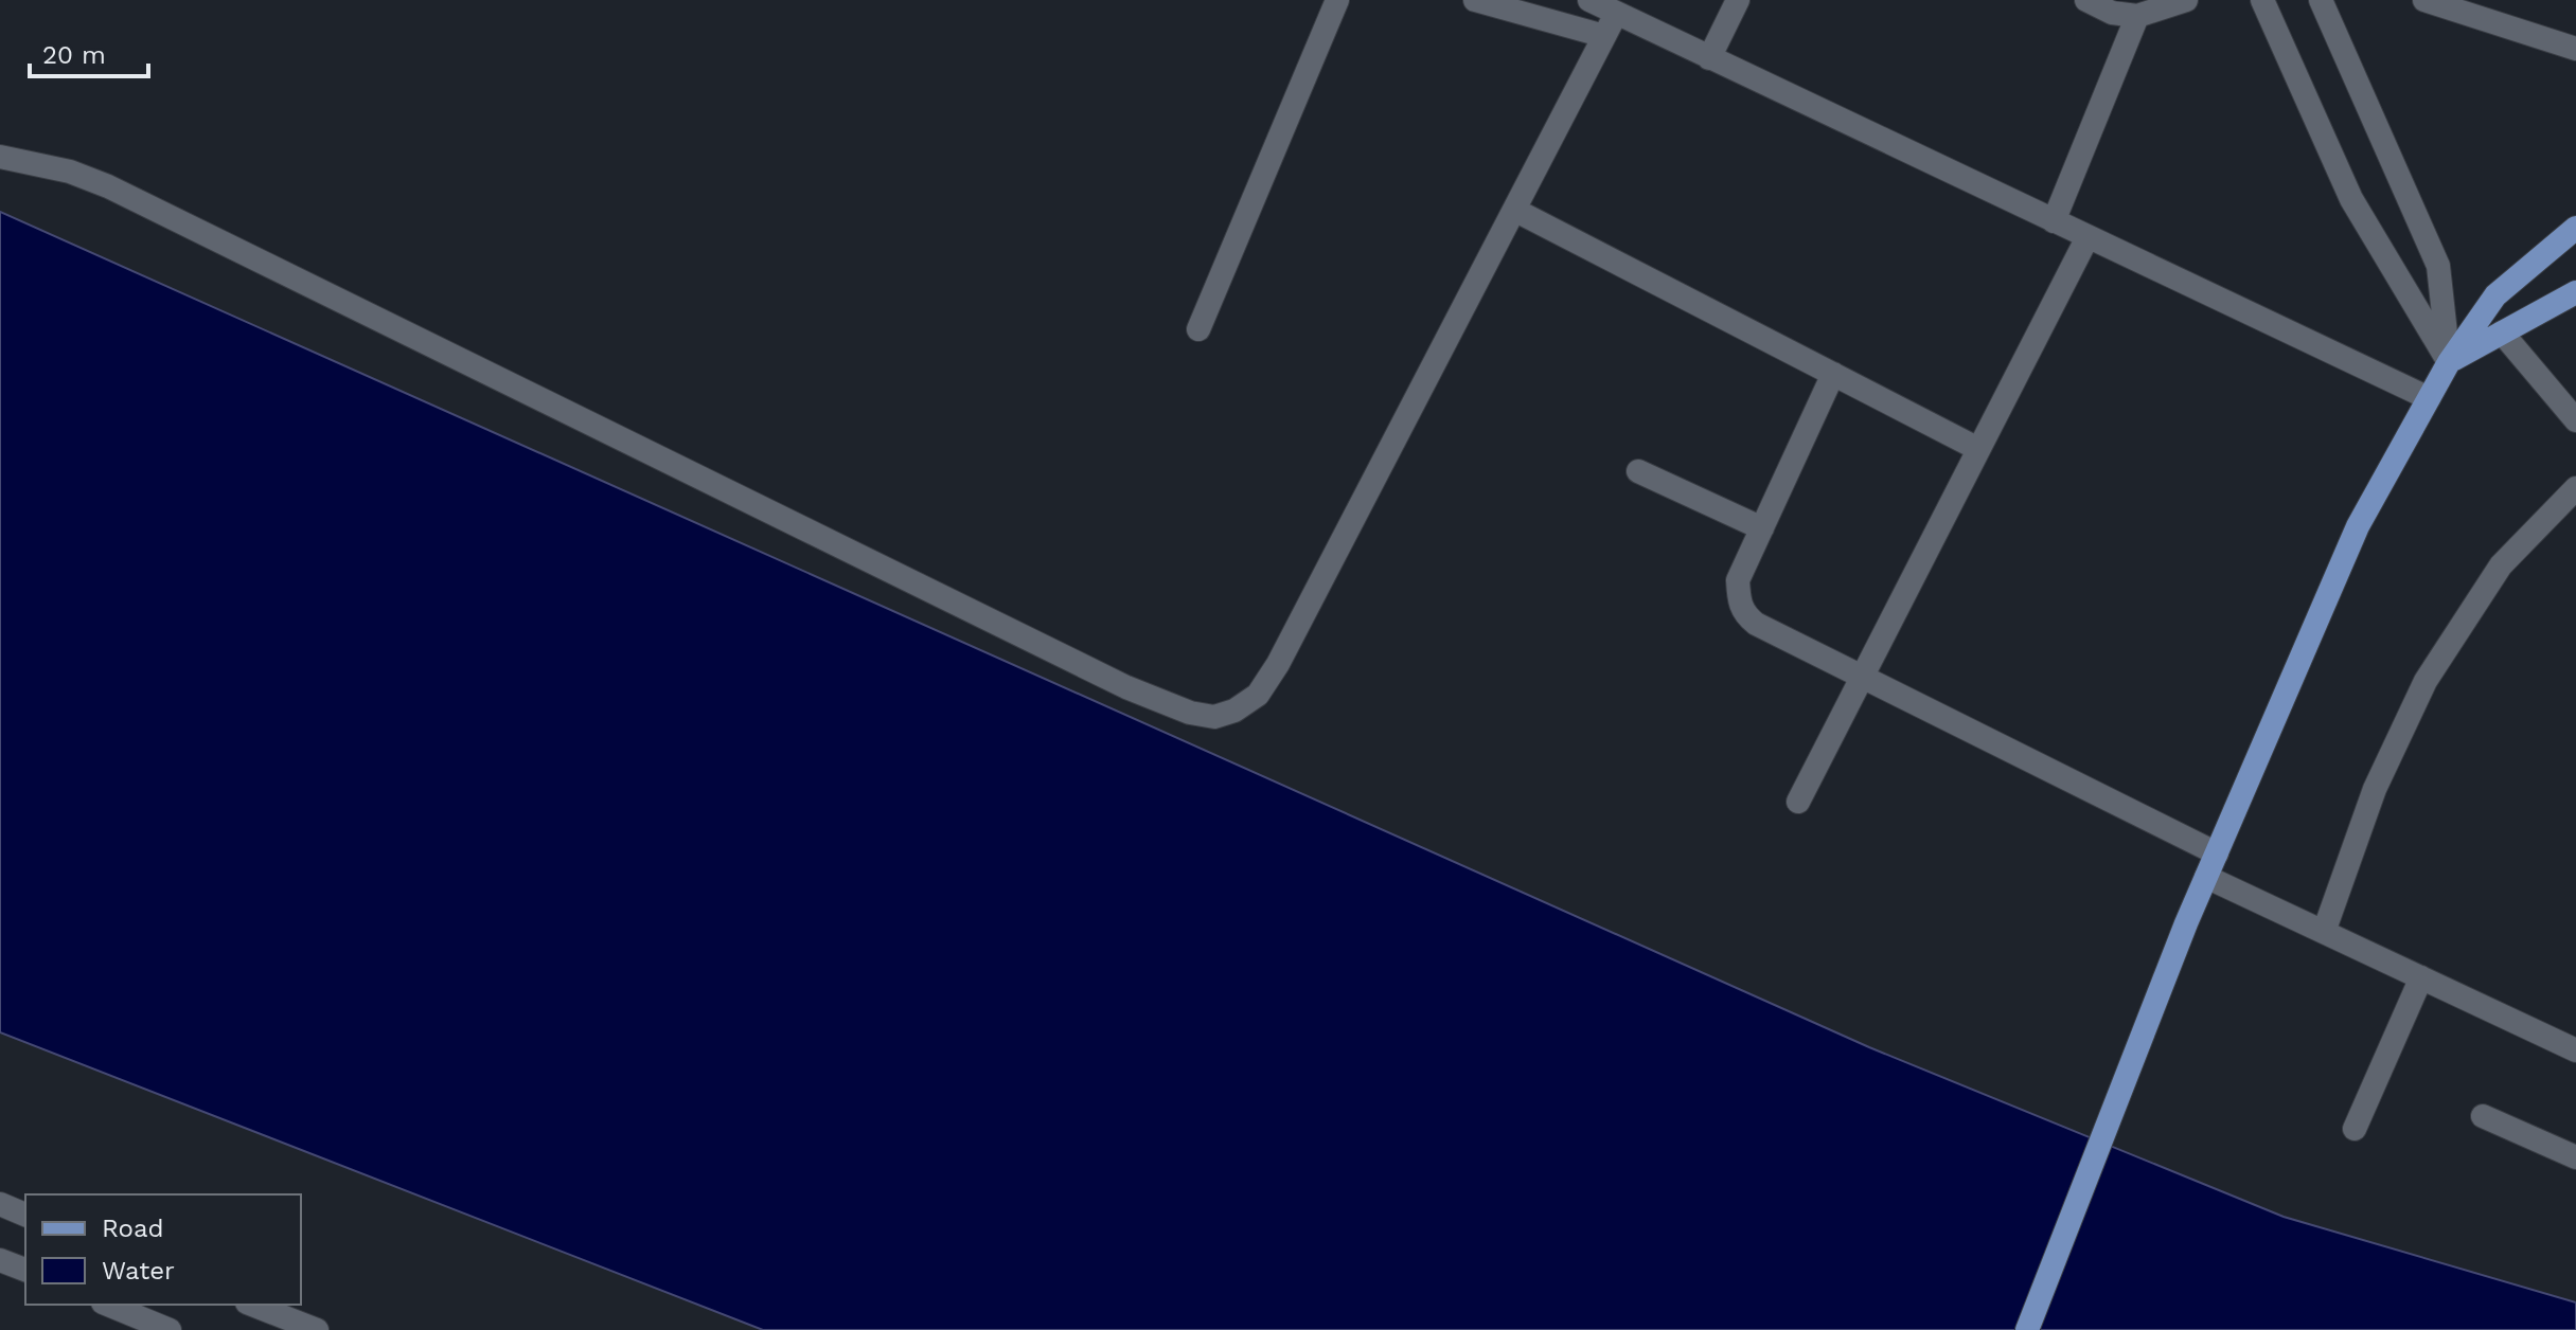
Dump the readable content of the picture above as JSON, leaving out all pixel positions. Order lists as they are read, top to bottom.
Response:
{
  "legend": ["Road", "Water"],
  "scale_bar": "20 m"
}
